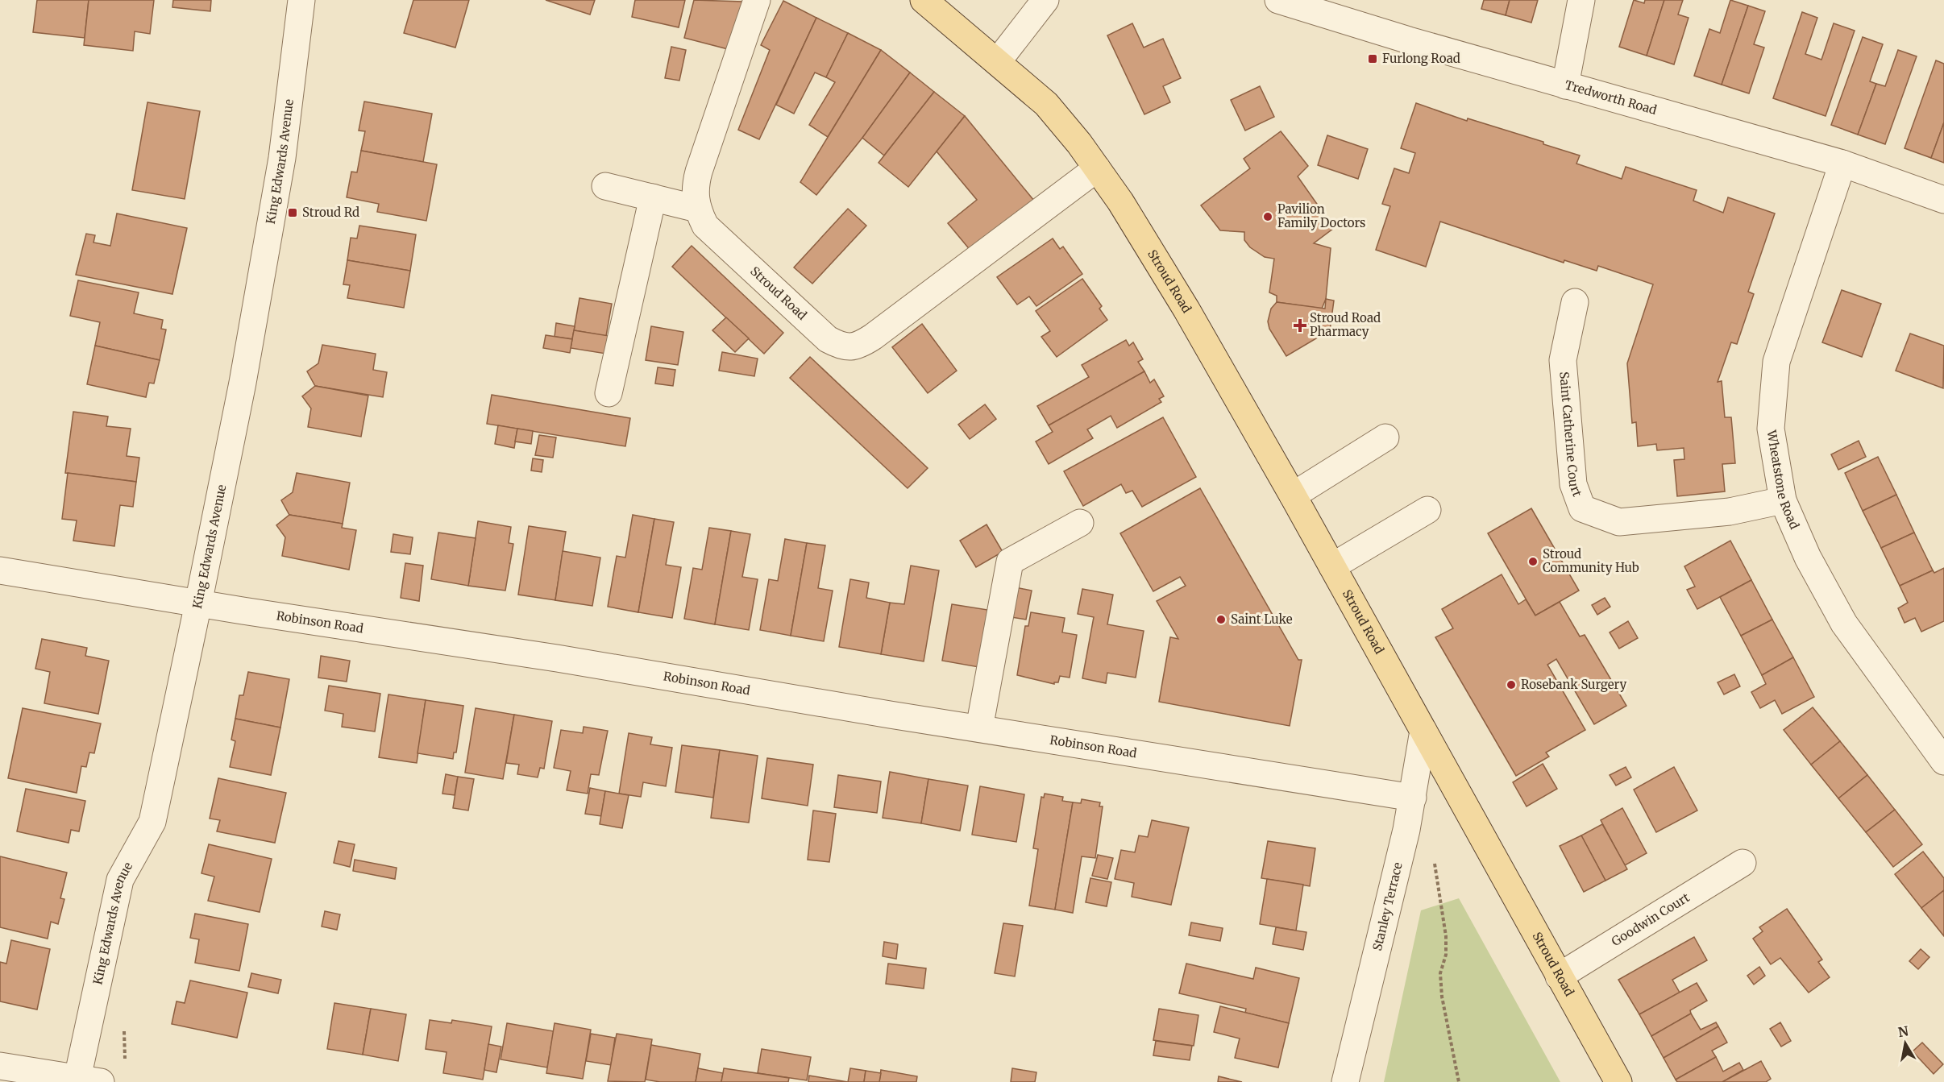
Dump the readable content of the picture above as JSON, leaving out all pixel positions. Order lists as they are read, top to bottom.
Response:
{
  "streets": {
    "main road": ["Stroud Road"],
    "street": [
      "Tredworth Road",
      "King Edwards Avenue",
      "Saint Catherine Court",
      "Wheatstone Road",
      "Robinson Road",
      "Stanley Terrace",
      "Goodwin Court"
    ]
  },
  "crossings": [
    ["Tredworth Road", "Wheatstone Road"],
    ["King Edwards Avenue", "Robinson Road"],
    ["Stroud Road", "Stanley Terrace"],
    ["Stroud Road", "Goodwin Court"],
    ["Saint Catherine Court", "Wheatstone Road"],
    ["Robinson Road", "Stanley Terrace"]
  ],
  "places": {
    "transit": ["Furlong Road", "Stroud Rd"],
    "other": [
      "Pavilion Family Doctors",
      "Stroud Community Hub",
      "Saint Luke",
      "Rosebank Surgery"
    ],
    "health": ["Stroud Road Pharmacy"]
  },
  "north": "top"
}
